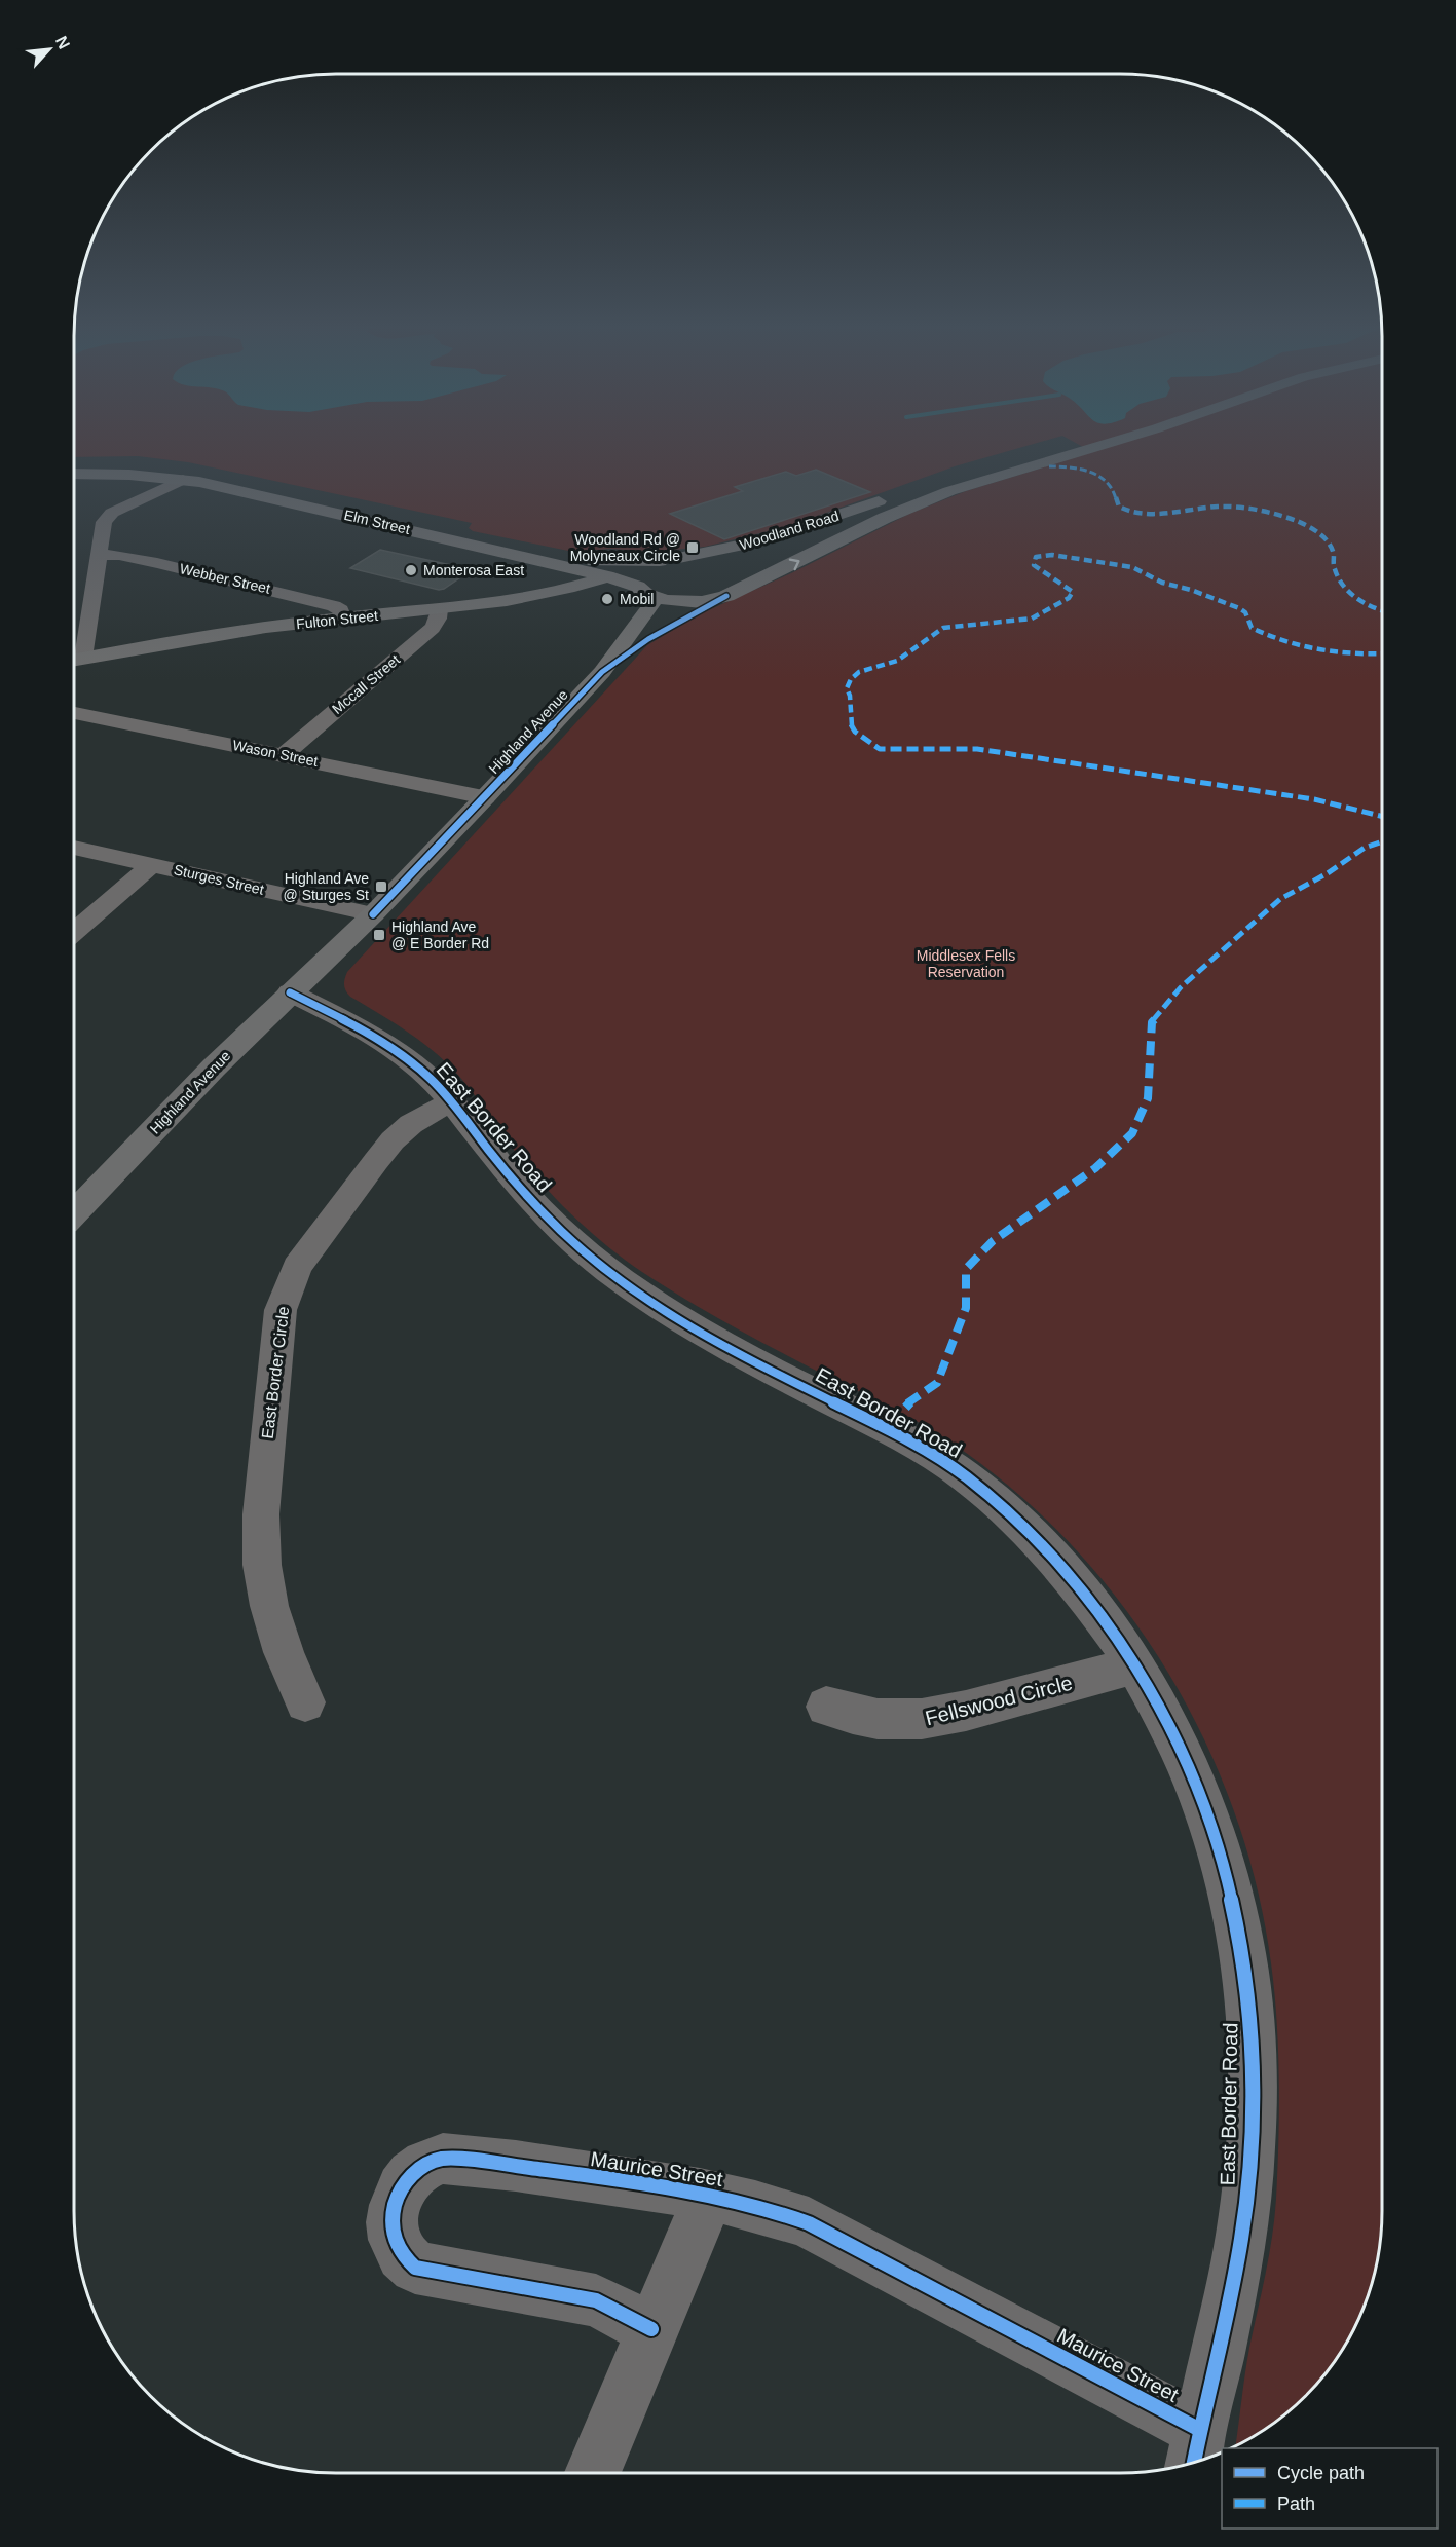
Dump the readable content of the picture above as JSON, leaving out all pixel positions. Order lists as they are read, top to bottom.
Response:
{
  "streets": {
    "main road": [
      "Elm Street",
      "Woodland Road",
      "Fulton Street",
      "Highland Avenue"
    ],
    "street": [
      "Webber Street",
      "Mccall Street",
      "Wason Street",
      "Sturges Street",
      "East Border Road",
      "East Border Circle",
      "Fellswood Circle",
      "Maurice Street"
    ]
  },
  "crossings": [
    ["Elm Street", "Woodland Road"],
    ["Elm Street", "Fulton Street"],
    ["Elm Street", "Highland Avenue"],
    ["Woodland Road", "Highland Avenue"],
    ["Webber Street", "Fulton Street"],
    ["Fulton Street", "Mccall Street"],
    ["Mccall Street", "Wason Street"],
    ["Highland Avenue", "Wason Street"],
    ["Highland Avenue", "Sturges Street"],
    ["Highland Avenue", "East Border Road"],
    ["East Border Road", "East Border Circle"],
    ["East Border Road", "Fellswood Circle"],
    ["East Border Road", "Maurice Street"]
  ],
  "parks": ["Middlesex Fells Reservation"],
  "places": {
    "transit": ["Woodland Rd @ Molyneaux Circle", "Highland Ave @ Sturges St", "Highland Ave @ E Border Rd"],
    "other": ["Monterosa East", "Mobil"]
  },
  "legend": ["Cycle path", "Path"],
  "north": "top right"
}
